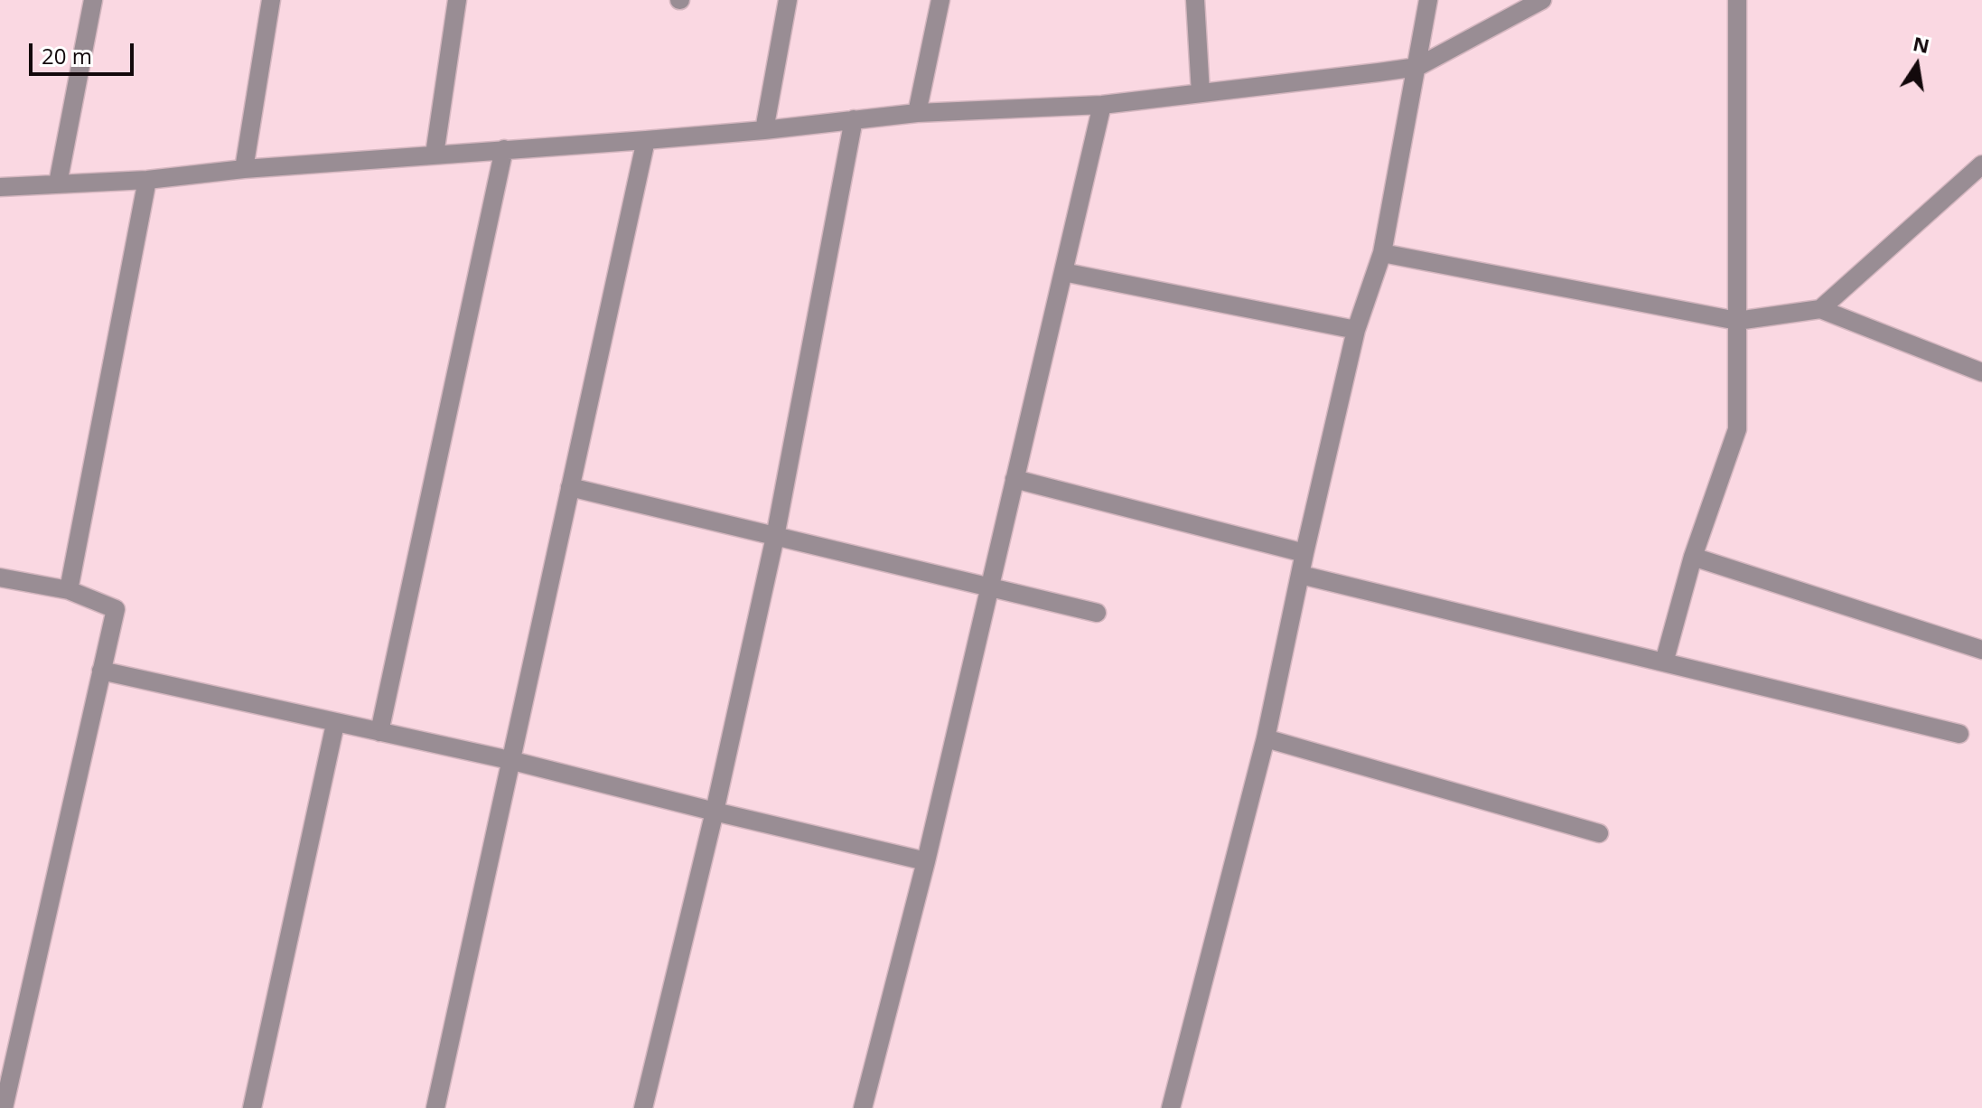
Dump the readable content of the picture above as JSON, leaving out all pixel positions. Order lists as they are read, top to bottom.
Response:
{
  "scale_bar": "20 m",
  "north": "top"
}
